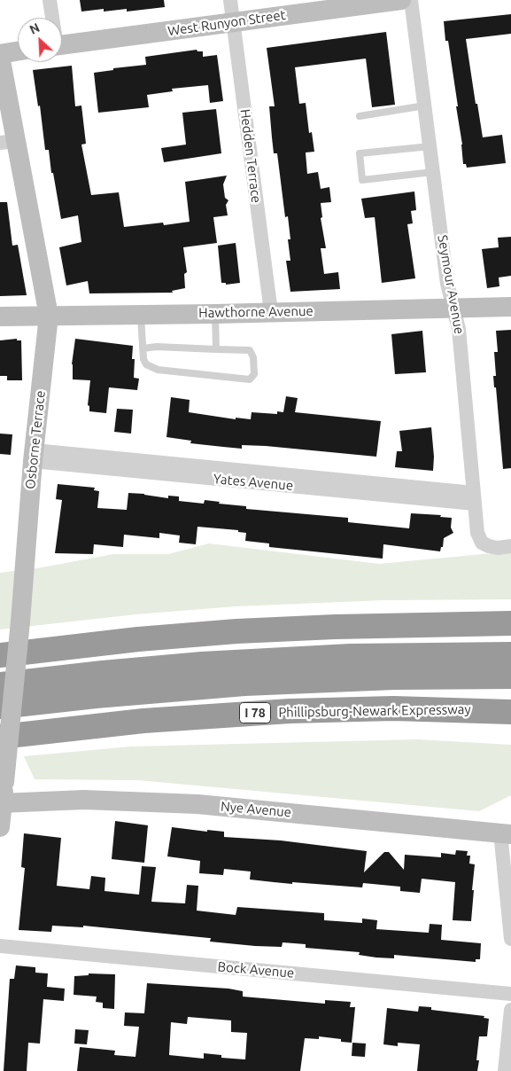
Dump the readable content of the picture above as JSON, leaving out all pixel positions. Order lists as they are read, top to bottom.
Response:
{
  "streets": {
    "highway": ["Phillipsburg-Newark Expressway", "I 78"],
    "street": [
      "West Runyon Street",
      "Hedden Terrace",
      "Seymour Avenue",
      "Hawthorne Avenue",
      "Osborne Terrace",
      "Yates Avenue",
      "Nye Avenue",
      "Bock Avenue"
    ]
  },
  "crossings": [
    ["West Runyon Street", "Hedden Terrace"],
    ["Hedden Terrace", "Hawthorne Avenue"],
    ["Seymour Avenue", "Hawthorne Avenue"],
    ["Seymour Avenue", "Yates Avenue"],
    ["Hawthorne Avenue", "Osborne Terrace"],
    ["Osborne Terrace", "Yates Avenue"],
    ["Osborne Terrace", "Nye Avenue"]
  ],
  "north": "top left"
}
